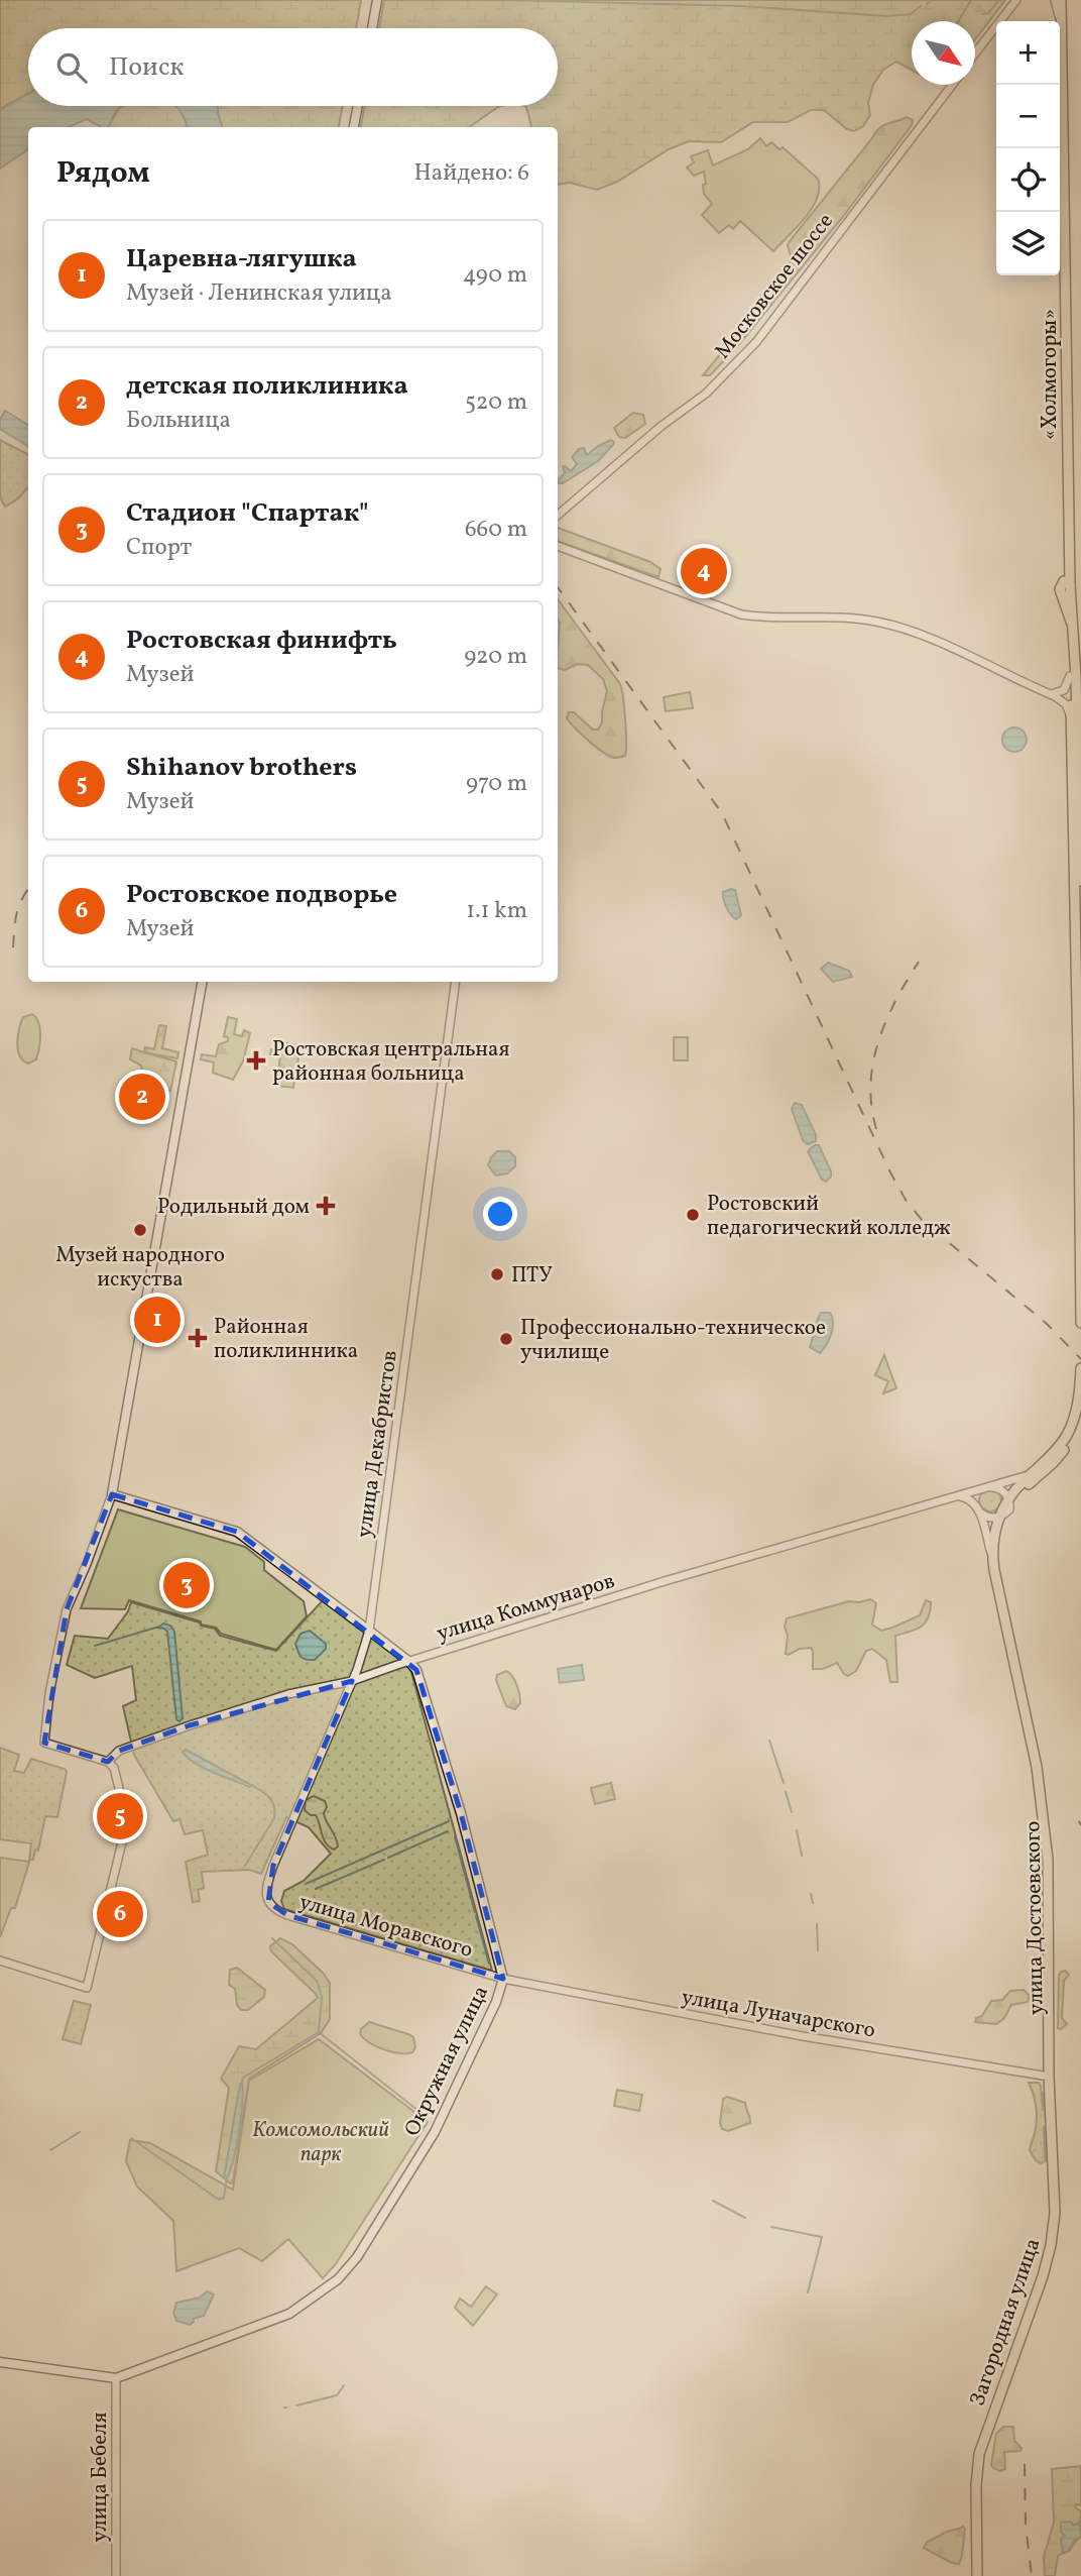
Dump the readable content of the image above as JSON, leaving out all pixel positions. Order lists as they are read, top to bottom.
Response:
{
  "streets": {
    "main road": [
      "«Холмогоры»",
      "улица Достоевского",
      "Окружная улица",
      "Загородная улица"
    ],
    "street": [
      "Московское шоссе",
      "улица Декабристов",
      "улица Коммунаров",
      "улица Моравского",
      "улица Луначарского",
      "улица Бебеля"
    ]
  },
  "crossings": [
    ["улица Декабристов", "улица Коммунаров"],
    ["улица Декабристов", "улица Моравского"],
    ["улица Декабристов", "Окружная улица"],
    ["улица Коммунаров", "улица Достоевского"],
    ["улица Коммунаров", "Окружная улица"],
    ["улица Достоевского", "улица Луначарского"],
    ["улица Достоевского", "Загородная улица"],
    ["улица Моравского", "улица Луначарского"],
    ["улица Моравского", "Окружная улица"],
    ["улица Луначарского", "Окружная улица"],
    ["улица Луначарского", "Загородная улица"],
    ["Окружная улица", "улица Бебеля"]
  ],
  "parks": ["Комсомольский парк"],
  "places": {
    "health": ["Ростовская центральная районная больница", "Родильный дом", "Районная поликлинника"],
    "other": [
      "Ростовский педагогический колледж",
      "Музей народного искуства",
      "ПТУ",
      "Профессионально-техническое училище"
    ]
  },
  "north": "bottom right",
  "page": {
    "map_buttons": ["+", "−"],
    "search": "Поиск",
    "heading": ["Рядом", "Найдено: 6"],
    "list": [
      {
        "mark": "1",
        "name": "Царевна-лягушка",
        "note": "Музей · Ленинская улица",
        "value": "490 m"
      },
      {
        "mark": "2",
        "name": "детская поликлиника",
        "note": "Больница",
        "value": "520 m"
      },
      {
        "mark": "3",
        "name": "Стадион \"Спартак\"",
        "note": "Спорт",
        "value": "660 m"
      },
      {
        "mark": "4",
        "name": "Ростовская финифть",
        "note": "Музей",
        "value": "920 m"
      },
      {
        "mark": "5",
        "name": "Shihanov brothers",
        "note": "Музей",
        "value": "970 m"
      },
      {
        "mark": "6",
        "name": "Ростовское подворье",
        "note": "Музей",
        "value": "1.1 km"
      }
    ],
    "pins": [
      "4",
      "2",
      "1",
      "3",
      "5",
      "6"
    ]
  }
}
